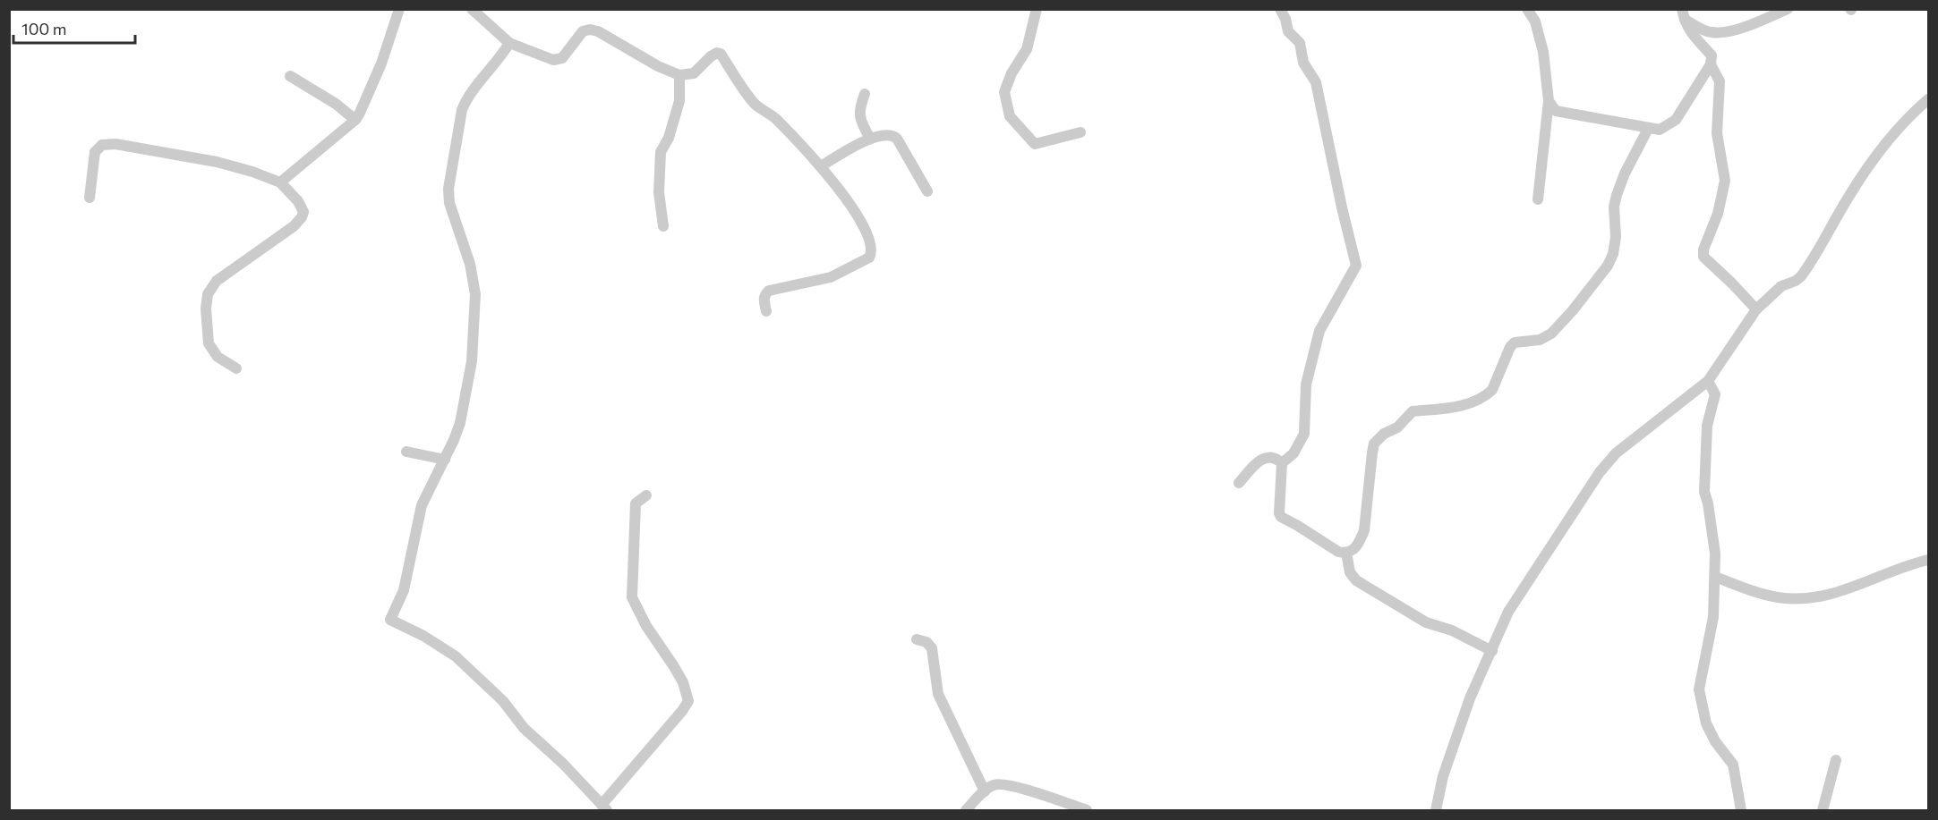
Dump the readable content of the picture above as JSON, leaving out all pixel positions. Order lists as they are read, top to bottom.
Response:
{
  "scale_bar": "100 m"
}
